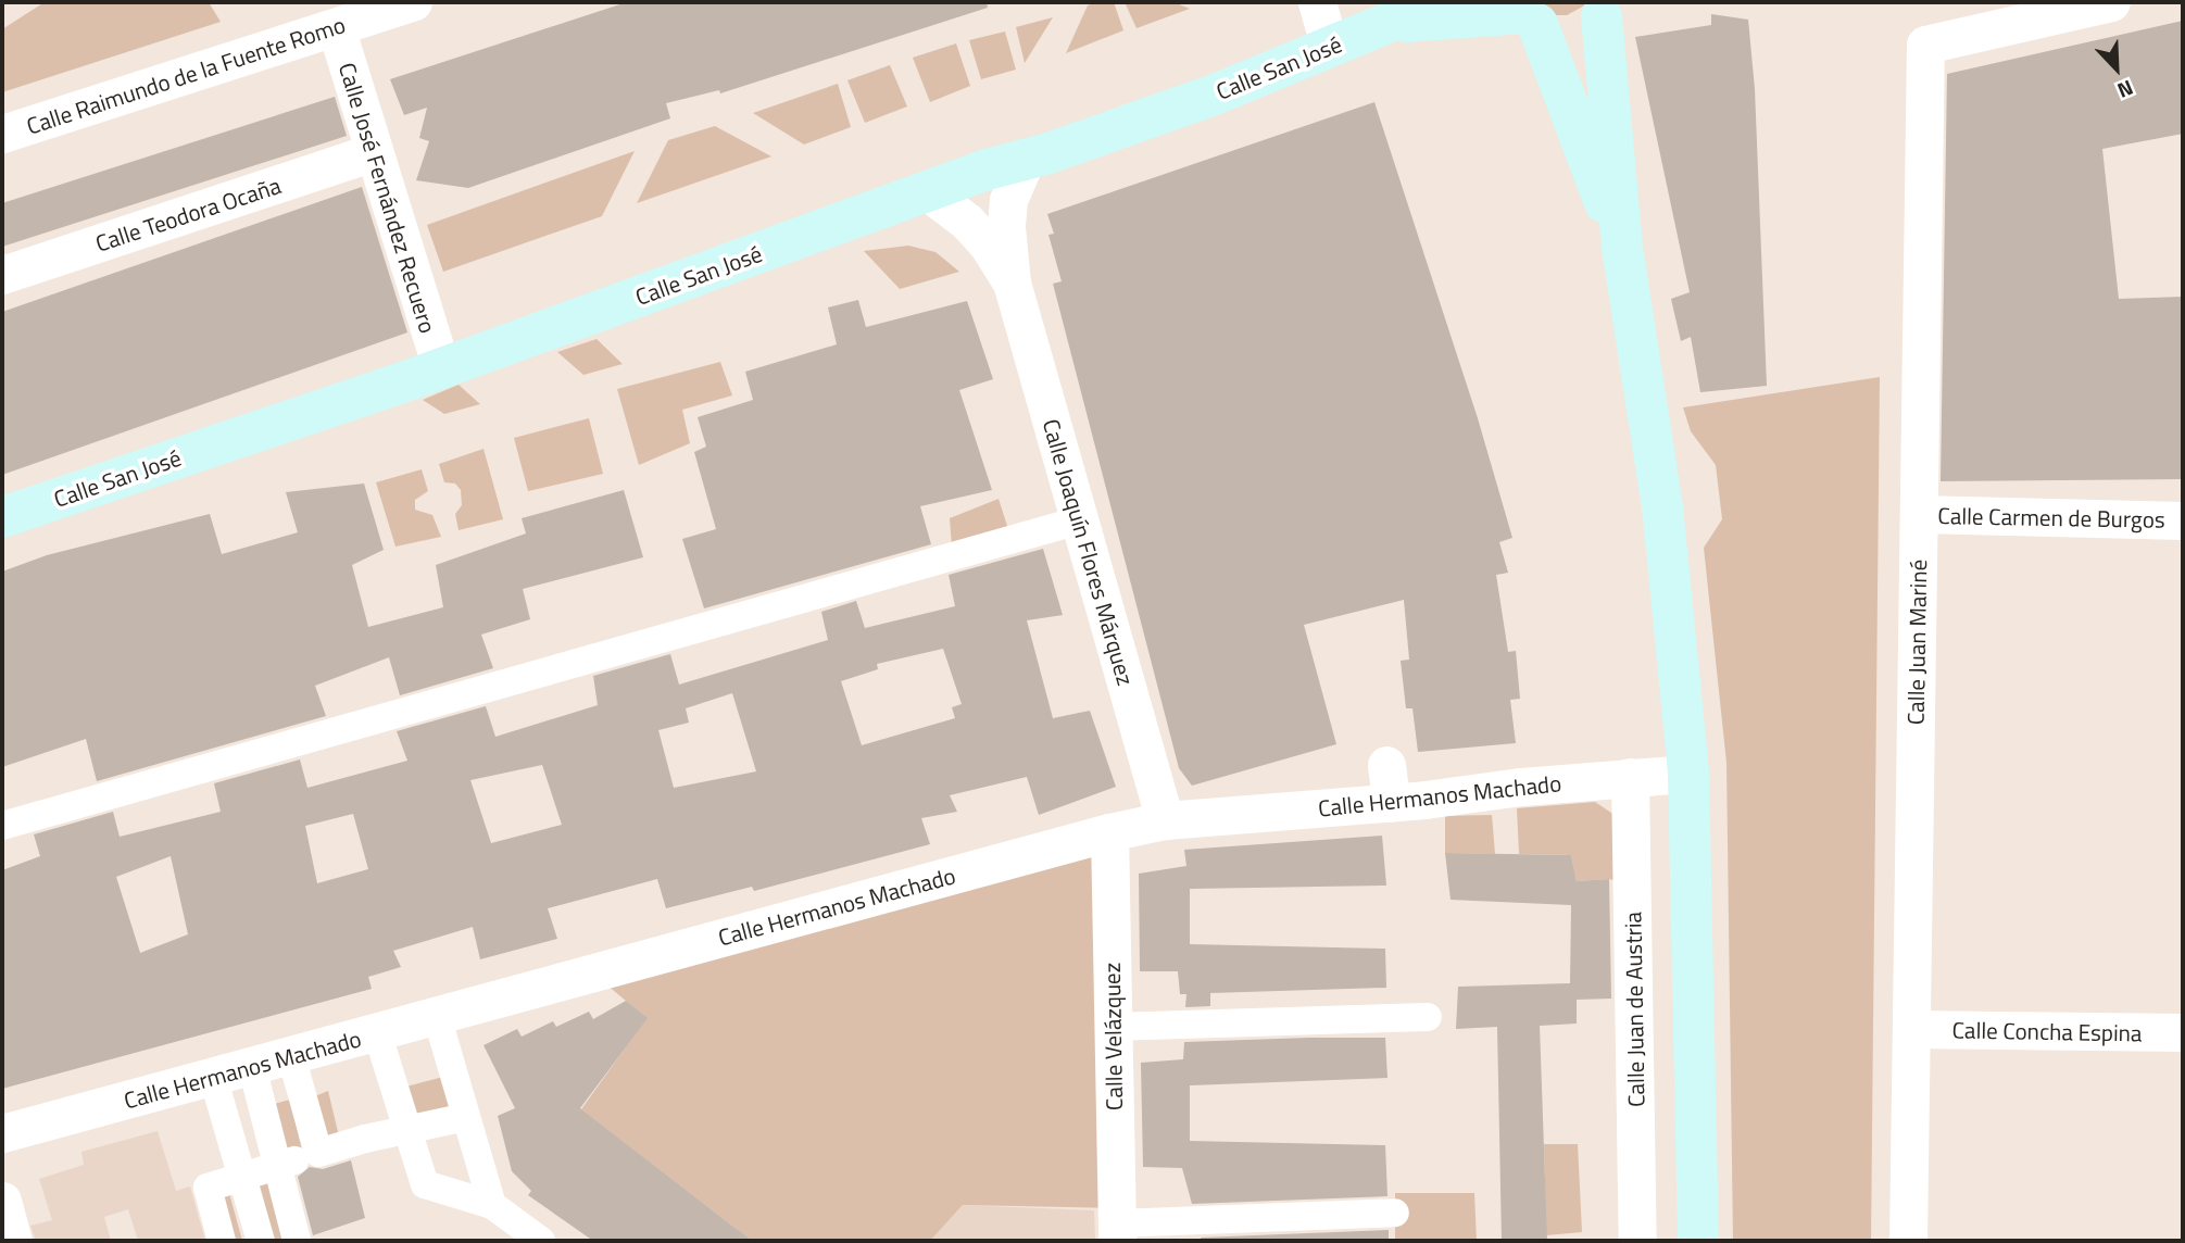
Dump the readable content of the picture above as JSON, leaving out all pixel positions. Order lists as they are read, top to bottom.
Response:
{
  "streets": {
    "main road": ["Calle San José"],
    "street": [
      "Calle Raimundo de la Fuente Romo",
      "Calle José Fernández Recuero",
      "Calle Teodora Ocaña",
      "Calle Carmen de Burgos",
      "Calle Joaquín Flores Márquez",
      "Calle Juan Mariné",
      "Calle Hermanos Machado",
      "Calle Juan de Austria",
      "Calle Concha Espina",
      "Calle Velázquez"
    ]
  },
  "crossings": [
    ["Calle San José", "Calle José Fernández Recuero"],
    ["Calle San José", "Calle Joaquín Flores Márquez"],
    ["Calle Raimundo de la Fuente Romo", "Calle José Fernández Recuero"],
    ["Calle José Fernández Recuero", "Calle Teodora Ocaña"],
    ["Calle Carmen de Burgos", "Calle Juan Mariné"],
    ["Calle Joaquín Flores Márquez", "Calle Hermanos Machado"],
    ["Calle Juan Mariné", "Calle Concha Espina"],
    ["Calle Hermanos Machado", "Calle Juan de Austria"],
    ["Calle Hermanos Machado", "Calle Velázquez"]
  ],
  "north": "bottom right"
}
